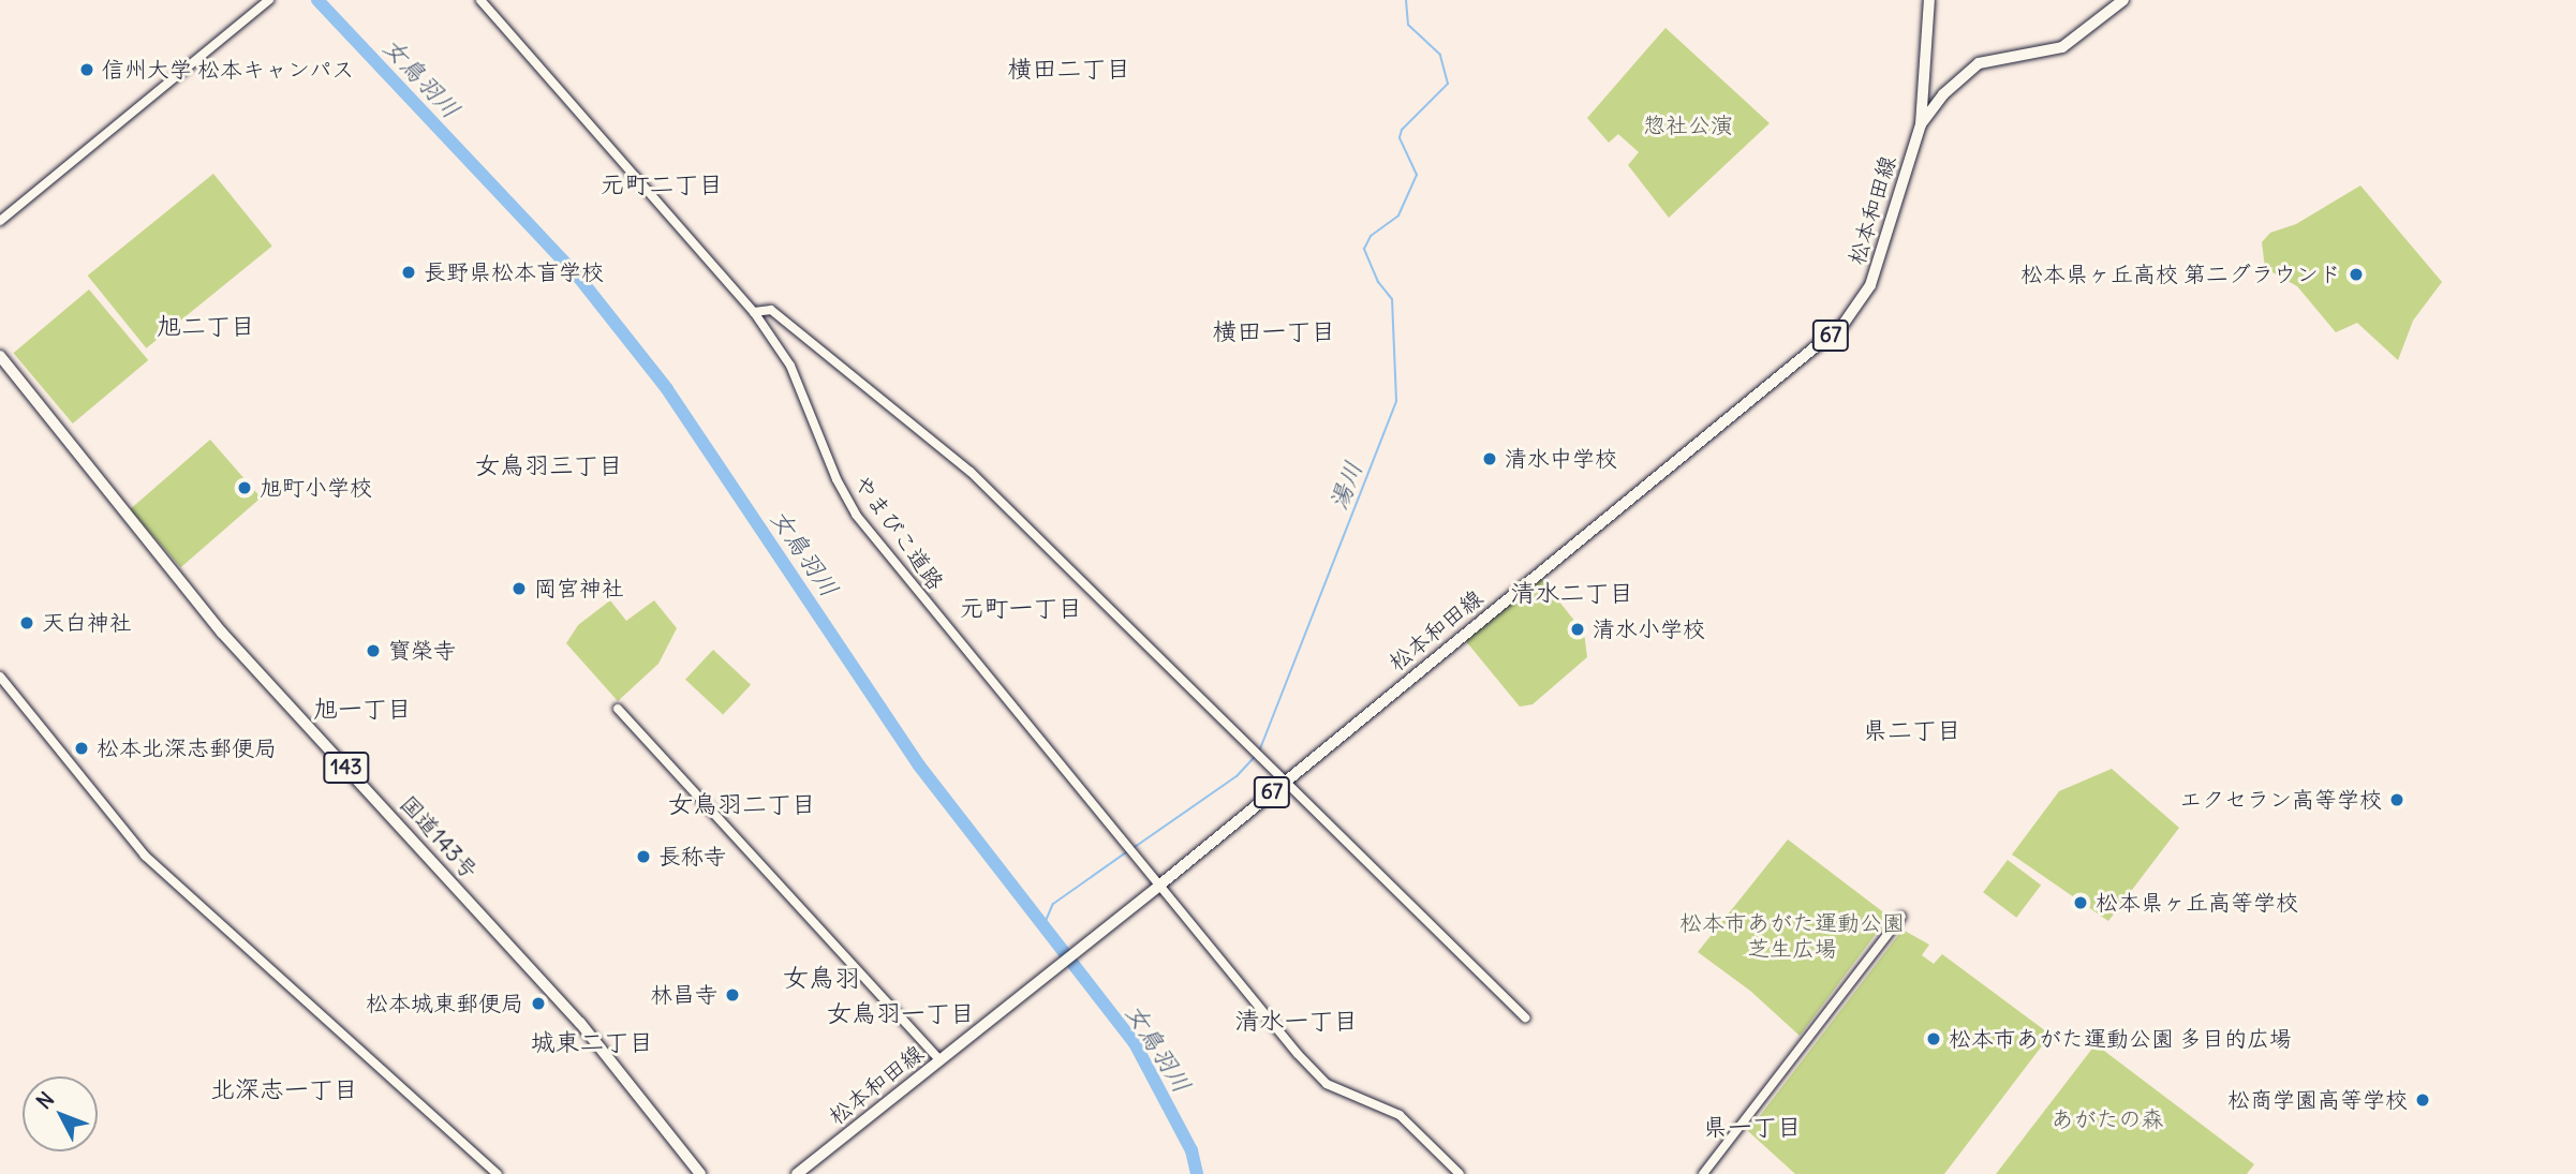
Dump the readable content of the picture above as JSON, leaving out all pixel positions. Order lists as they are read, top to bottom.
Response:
{
  "streets": {
    "highway": ["143", "国道143号"],
    "main road": ["松本和田線", "67"],
    "street": ["やまびこ道路"]
  },
  "crossings": [
    ["松本和田線", "やまびこ道路"]
  ],
  "districts": [
    "横田二丁目",
    "元町二丁目",
    "旭二丁目",
    "横田一丁目",
    "女鳥羽三丁目",
    "清水二丁目",
    "元町一丁目",
    "旭一丁目",
    "県二丁目",
    "女鳥羽二丁目",
    "女鳥羽",
    "女鳥羽一丁目",
    "清水一丁目",
    "城東二丁目",
    "北深志一丁目",
    "県一丁目"
  ],
  "water": ["女鳥羽川", "湯川"],
  "parks": ["惣社公演", "松本市あがた運動公園 芝生広場", "あがたの森"],
  "places": [
    "信州大学 松本キャンパス",
    "長野県松本盲学校",
    "松本県ヶ丘高校 第二グラウンド",
    "清水中学校",
    "旭町小学校",
    "岡宮神社",
    "天白神社",
    "清水小学校",
    "寳榮寺",
    "松本北深志郵便局",
    "エクセラン高等学校",
    "長称寺",
    "松本県ヶ丘高等学校",
    "林昌寺",
    "松本城東郵便局",
    "松本市あがた運動公園 多目的広場",
    "松商学園高等学校"
  ],
  "north": "top left"
}
